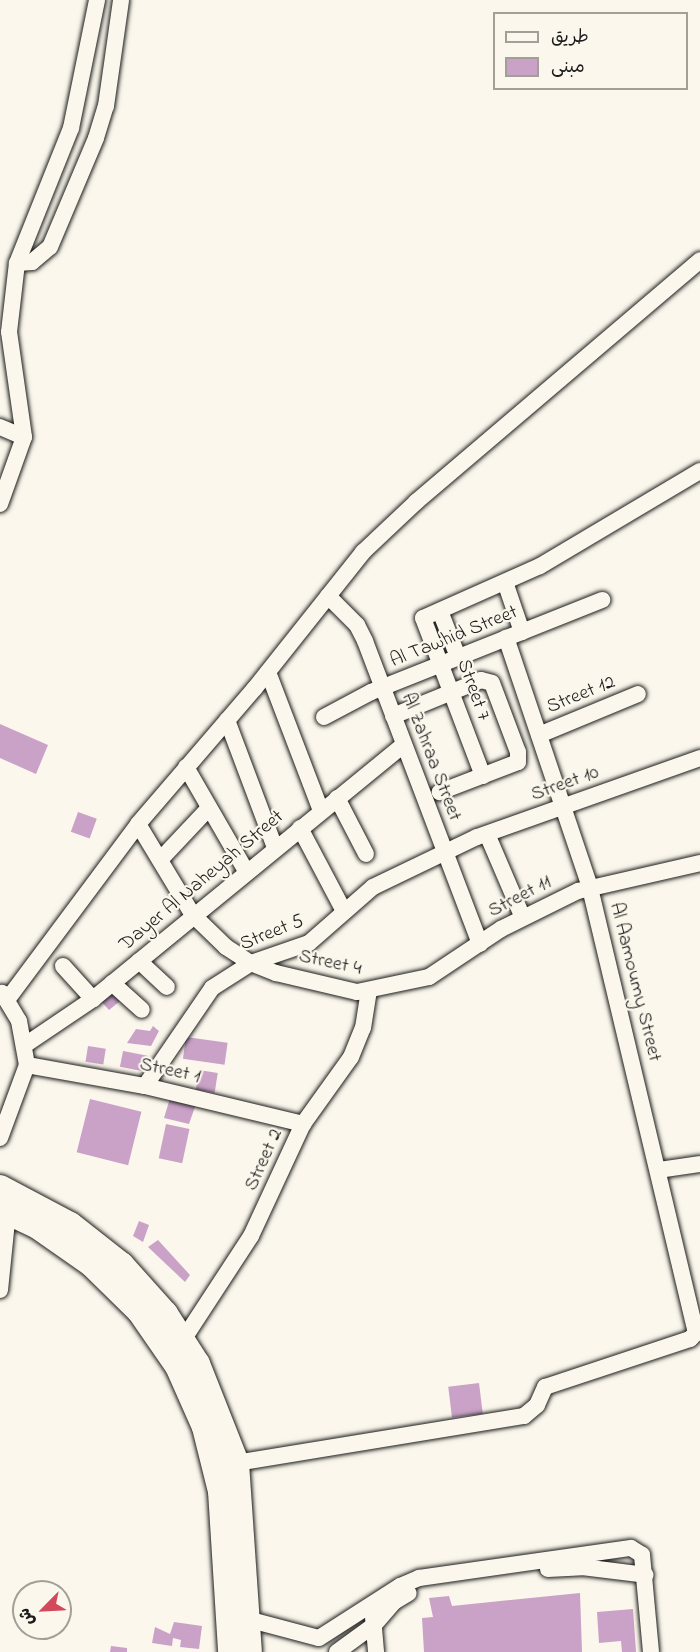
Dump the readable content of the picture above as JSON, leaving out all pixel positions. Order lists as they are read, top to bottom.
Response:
{
  "streets": {
    "street": [
      "Al Tawhid Street",
      "Street 7",
      "Street 12",
      "Al Zahraa Street",
      "Street 10",
      "Dayer Al Naheyah Street",
      "Street 11",
      "Street 5",
      "Street 4",
      "Al Aamoumy Street",
      "Street 1",
      "Street 2"
    ]
  },
  "crossings": [
    ["Al Tawhid Street", "Street 7"],
    ["Al Tawhid Street", "Al Zahraa Street"],
    ["Al Tawhid Street", "Al Aamoumy Street"],
    ["Street 12", "Al Aamoumy Street"],
    ["Al Zahraa Street", "Street 10"],
    ["Al Zahraa Street", "Dayer Al Naheyah Street"],
    ["Al Zahraa Street", "Street 11"],
    ["Al Zahraa Street", "Street 5"],
    ["Street 10", "Street 5"],
    ["Street 10", "Al Aamoumy Street"],
    ["Dayer Al Naheyah Street", "Street 4"],
    ["Street 11", "Street 4"],
    ["Street 11", "Al Aamoumy Street"],
    ["Street 11", "Street 2"],
    ["Street 5", "Street 4"],
    ["Street 5", "Street 1"],
    ["Street 4", "Street 2"],
    ["Street 1", "Street 2"]
  ],
  "legend": ["طريق", "مبنى"],
  "north": "bottom left"
}
